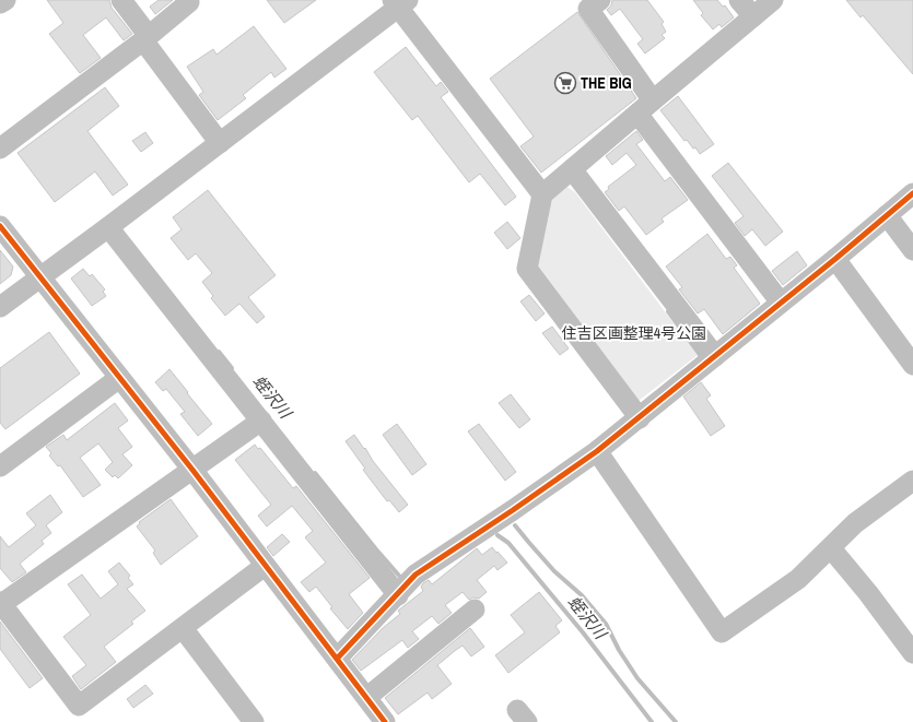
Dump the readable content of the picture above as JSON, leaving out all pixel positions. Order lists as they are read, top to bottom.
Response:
{
  "water": ["蛭沢川"],
  "parks": ["住吉区画整理4号公園"],
  "places": {
    "supermarket": ["THE BIG"]
  }
}
